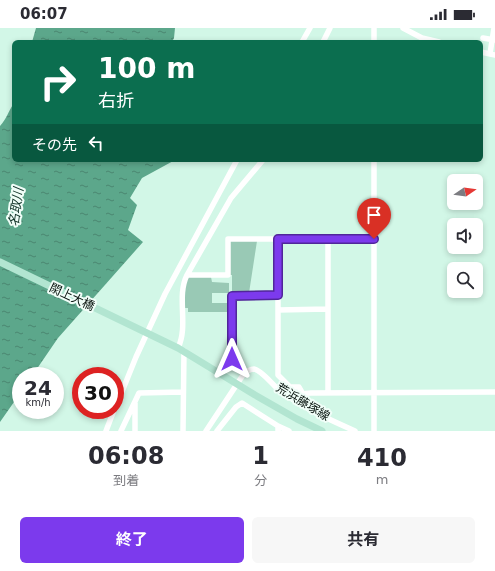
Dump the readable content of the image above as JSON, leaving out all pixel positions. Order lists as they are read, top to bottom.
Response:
{
  "streets": {
    "main road": ["閖上大橋"],
    "street": ["荒浜藤塚線"]
  },
  "crossings": [
    ["閖上大橋", "荒浜藤塚線"]
  ],
  "water": ["名取川"],
  "north": "right",
  "page": {
    "status": "06:07",
    "turn": ["100 m", "右折"],
    "then": "その先",
    "speed": "24 km/h",
    "limit": "30",
    "eta": [
      "06:08",
      "到着",
      "1",
      "分",
      "410",
      "m"
    ],
    "buttons": ["終了", "共有"]
  }
}
